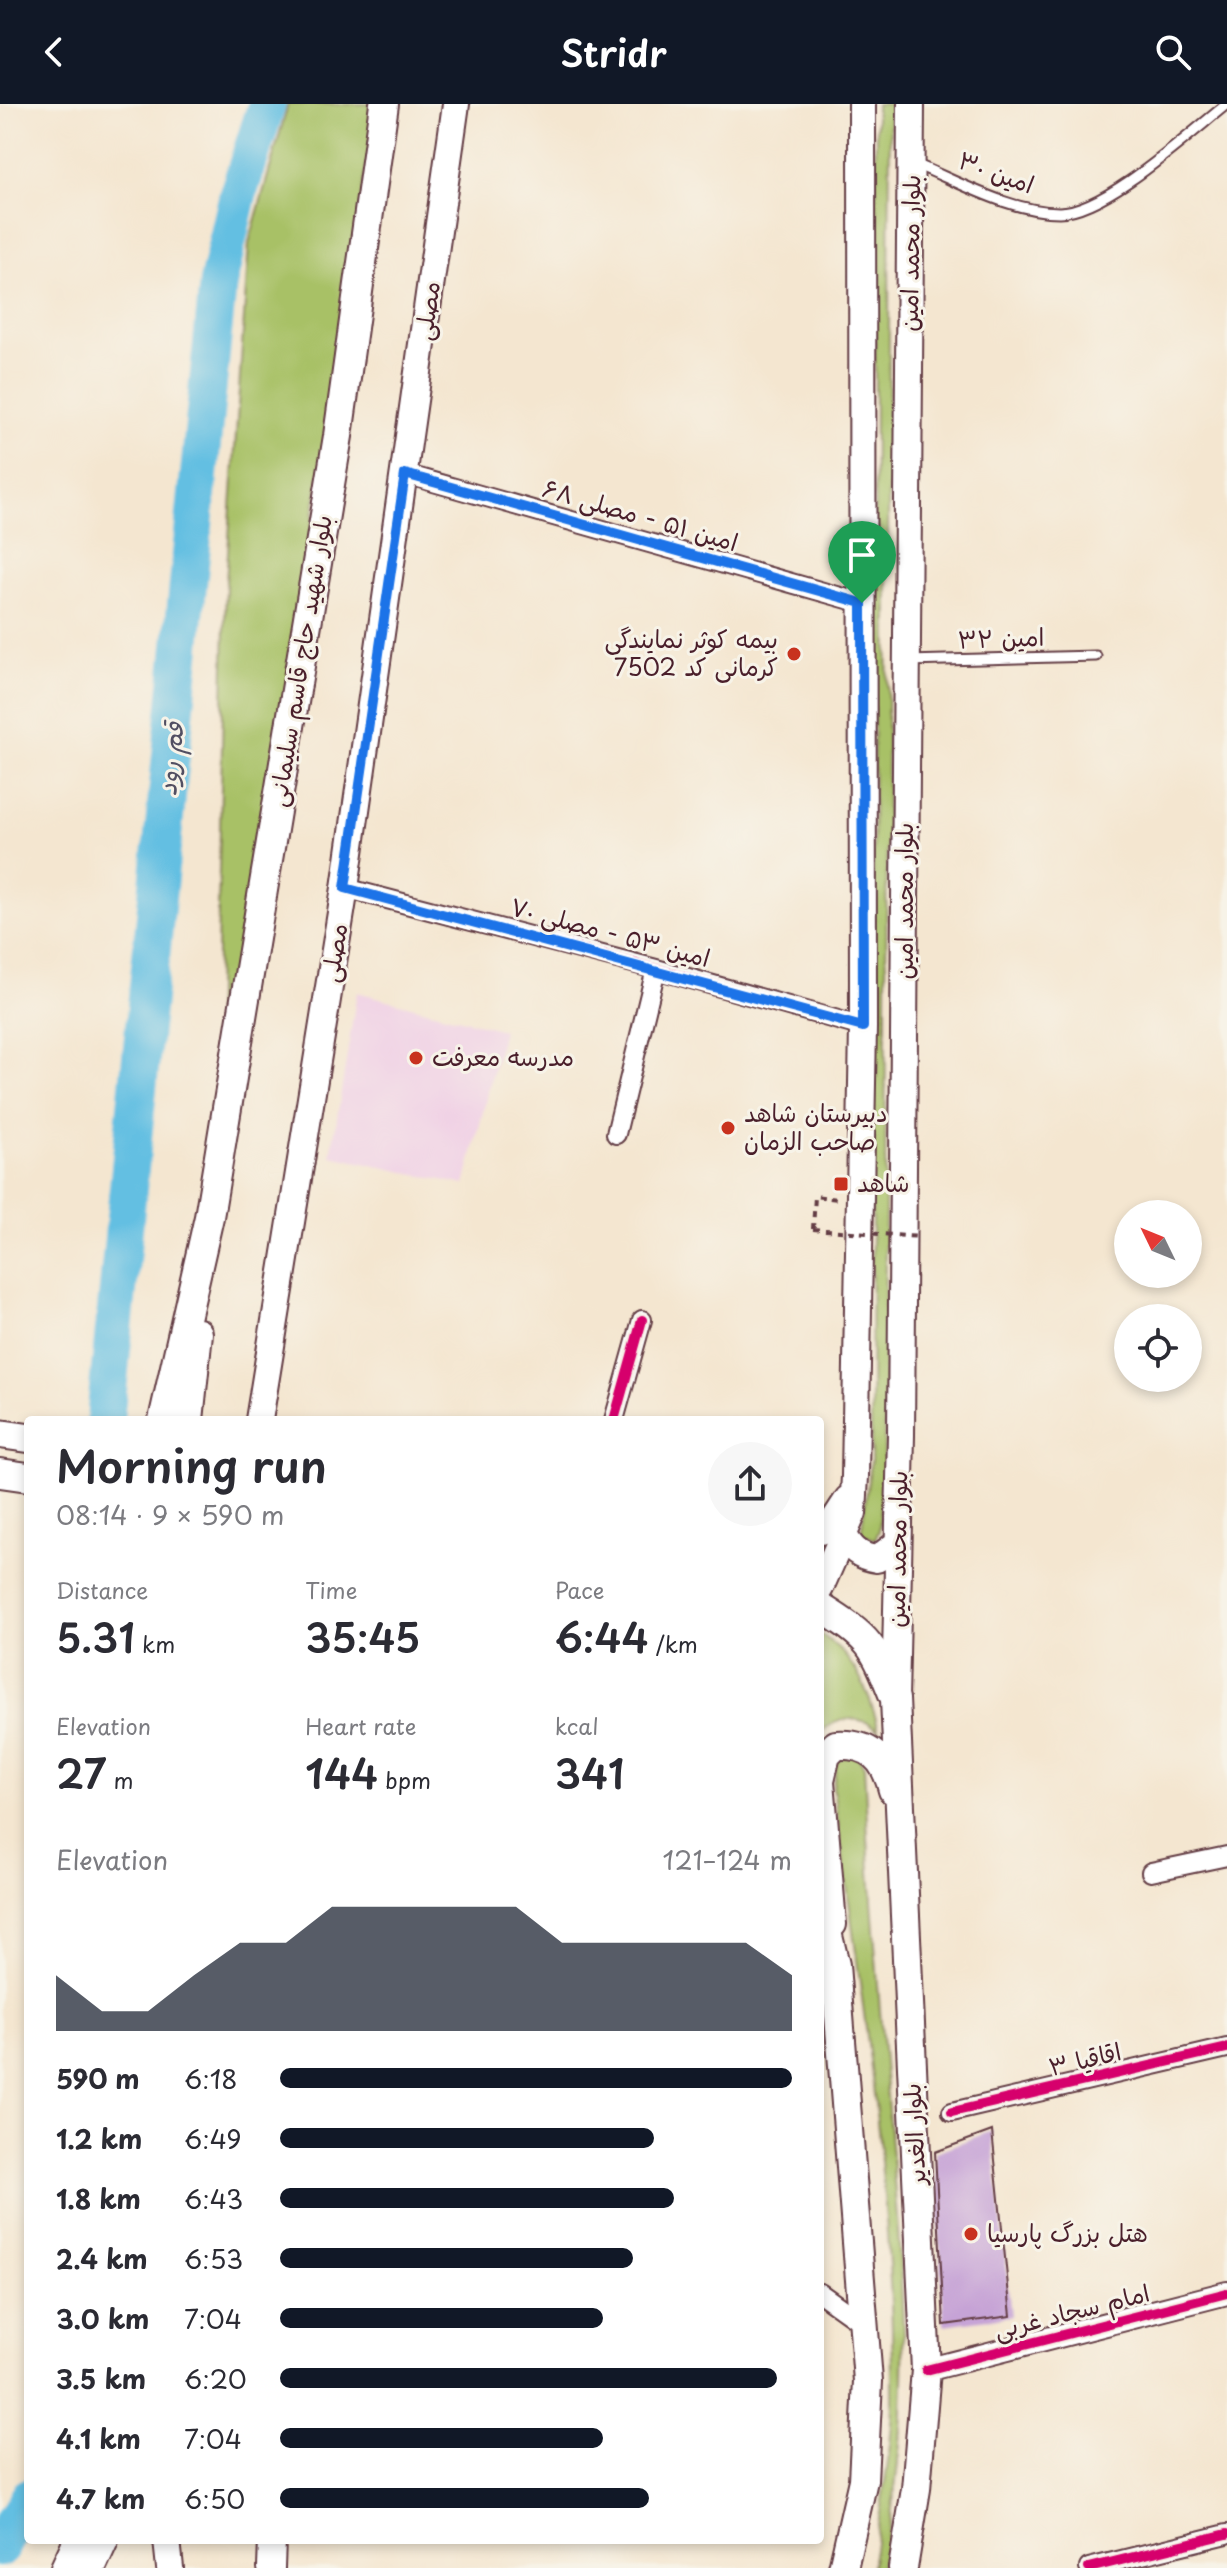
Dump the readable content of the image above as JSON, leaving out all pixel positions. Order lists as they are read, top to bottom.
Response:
{
  "streets": {
    "main road": [
      "بلوار محمد امین",
      "مصلی",
      "بلوار شهید حاج قاسم سلیمانی",
      "بلوار الغدیر"
    ],
    "street": [
      "امین ۵۱ - مصلی ۶۸",
      "امین ۵۳ - مصلی ۷۰",
      "اقاقیا ۳",
      "امام سجاد غربی"
    ],
    "lane": ["امین ۳۰", "امین ۳۲"]
  },
  "crossings": [
    ["امین ۳۰", "بلوار محمد امین"],
    ["بلوار محمد امین", "امین ۵۱ - مصلی ۶۸"],
    ["بلوار محمد امین", "امین ۳۲"],
    ["بلوار محمد امین", "امین ۵۳ - مصلی ۷۰"],
    ["بلوار محمد امین", "بلوار الغدیر"],
    ["مصلی", "امین ۵۱ - مصلی ۶۸"],
    ["مصلی", "امین ۵۳ - مصلی ۷۰"],
    ["بلوار الغدیر", "امام سجاد غربی"]
  ],
  "water": ["قم رود"],
  "places": {
    "other": [
      "بیمه کوثر نمایندگی کرمانی کد 7502",
      "مدرسه معرفت",
      "دبیرستان شاهد صاحب الزمان",
      "هتل بزرگ پارسیا"
    ],
    "transit": ["شاهد"]
  },
  "north": "top left",
  "page": {
    "header": "Stridr",
    "heading": ["Morning run", "08:14 · 9 × 590 m"],
    "stats": [
      ["Distance", "5.31 km"],
      ["Time", "35:45"],
      ["Pace", "6:44 /km"],
      ["Elevation", "27 m"],
      ["Heart rate", "144 bpm"],
      ["kcal", "341"]
    ],
    "chart": ["Elevation", "121–124 m"],
    "list": [
      {
        "name": "590 m",
        "note": "6:18"
      },
      {
        "name": "1.2 km",
        "note": "6:49"
      },
      {
        "name": "1.8 km",
        "note": "6:43"
      },
      {
        "name": "2.4 km",
        "note": "6:53"
      },
      {
        "name": "3.0 km",
        "note": "7:04"
      },
      {
        "name": "3.5 km",
        "note": "6:20"
      },
      {
        "name": "4.1 km",
        "note": "7:04"
      },
      {
        "name": "4.7 km",
        "note": "6:50"
      }
    ]
  }
}
